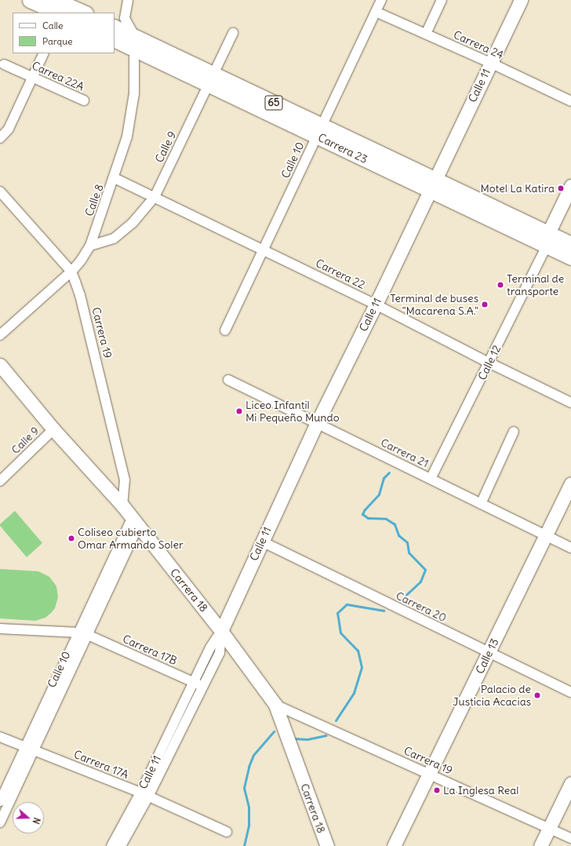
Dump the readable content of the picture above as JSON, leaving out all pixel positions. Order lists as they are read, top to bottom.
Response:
{
  "streets": {
    "main road": ["65", "Carrera 23"],
    "street": [
      "Carrera 24",
      "Carrea 22A",
      "Calle 11",
      "Calle 9",
      "Calle 10",
      "Calle 8",
      "Carrera 22",
      "Carrera 19",
      "Calle 12",
      "Carrera 21",
      "Carrera 18",
      "Carrera 20",
      "Carrera 17B",
      "Calle 13",
      "Carrera 17A"
    ]
  },
  "crossings": [
    ["Carrera 24", "Calle 11"],
    ["Carrera 24", "Calle 10"],
    ["Calle 11", "Carrera 23"],
    ["Calle 11", "Carrera 22"],
    ["Calle 11", "Carrera 21"],
    ["Calle 11", "Carrera 18"],
    ["Calle 11", "Carrera 20"],
    ["Calle 11", "Carrera 17B"],
    ["Calle 11", "Carrera 17A"],
    ["Calle 9", "Carrera 23"],
    ["Calle 9", "Calle 8"],
    ["Calle 9", "Carrera 22"],
    ["Calle 9", "Carrera 18"],
    ["Carrera 23", "Calle 10"],
    ["Carrera 23", "Calle 8"],
    ["Carrera 23", "Calle 12"],
    ["Calle 10", "Carrera 22"],
    ["Calle 10", "Carrera 18"],
    ["Calle 10", "Carrera 17B"],
    ["Calle 10", "Carrera 17A"],
    ["Calle 8", "Carrera 22"],
    ["Calle 8", "Carrera 19"],
    ["Carrera 22", "Calle 12"],
    ["Carrera 19", "Carrera 18"],
    ["Carrera 19", "Calle 13"],
    ["Calle 12", "Carrera 21"],
    ["Carrera 21", "Calle 13"],
    ["Carrera 20", "Calle 13"]
  ],
  "places": [
    "Motel La Katira",
    "Terminal de transporte",
    "Terminal de buses \"Macarena S.A.\"",
    "Liceo Infantil Mi Pequeño Mundo",
    "Coliseo cubierto Omar Armando Soler",
    "Palacio de Justicia Acacias",
    "La Inglesa Real"
  ],
  "legend": ["Calle", "Parque"],
  "north": "right"
}
